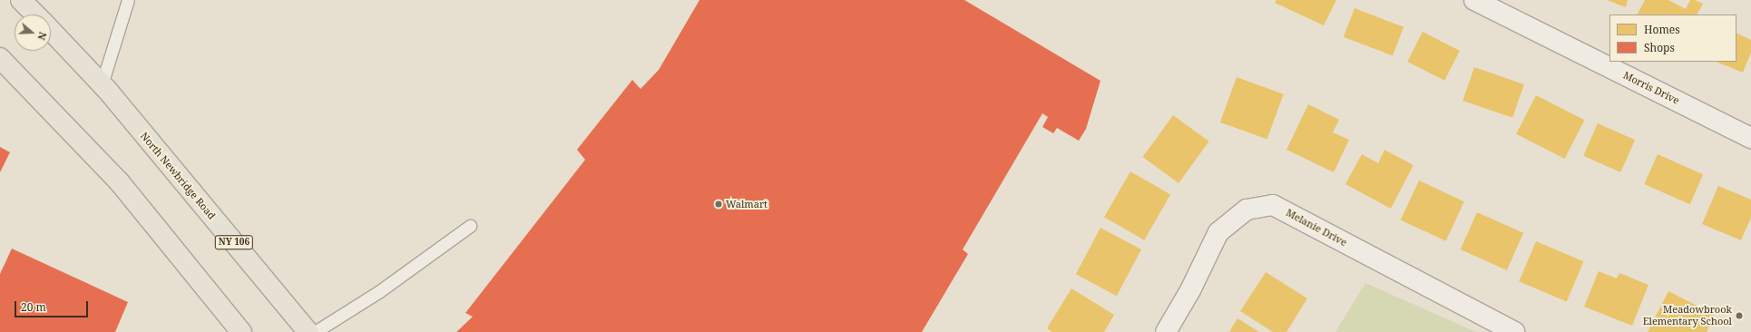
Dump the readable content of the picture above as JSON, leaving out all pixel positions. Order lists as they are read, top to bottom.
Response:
{
  "streets": {
    "main road": ["North Newbridge Road", "NY 106"],
    "street": ["Morris Drive", "Melanie Drive"]
  },
  "places": ["Walmart", "Meadowbrook Elementary School"],
  "legend": ["Homes", "Shops"],
  "scale_bar": "20 m",
  "north": "right"
}
